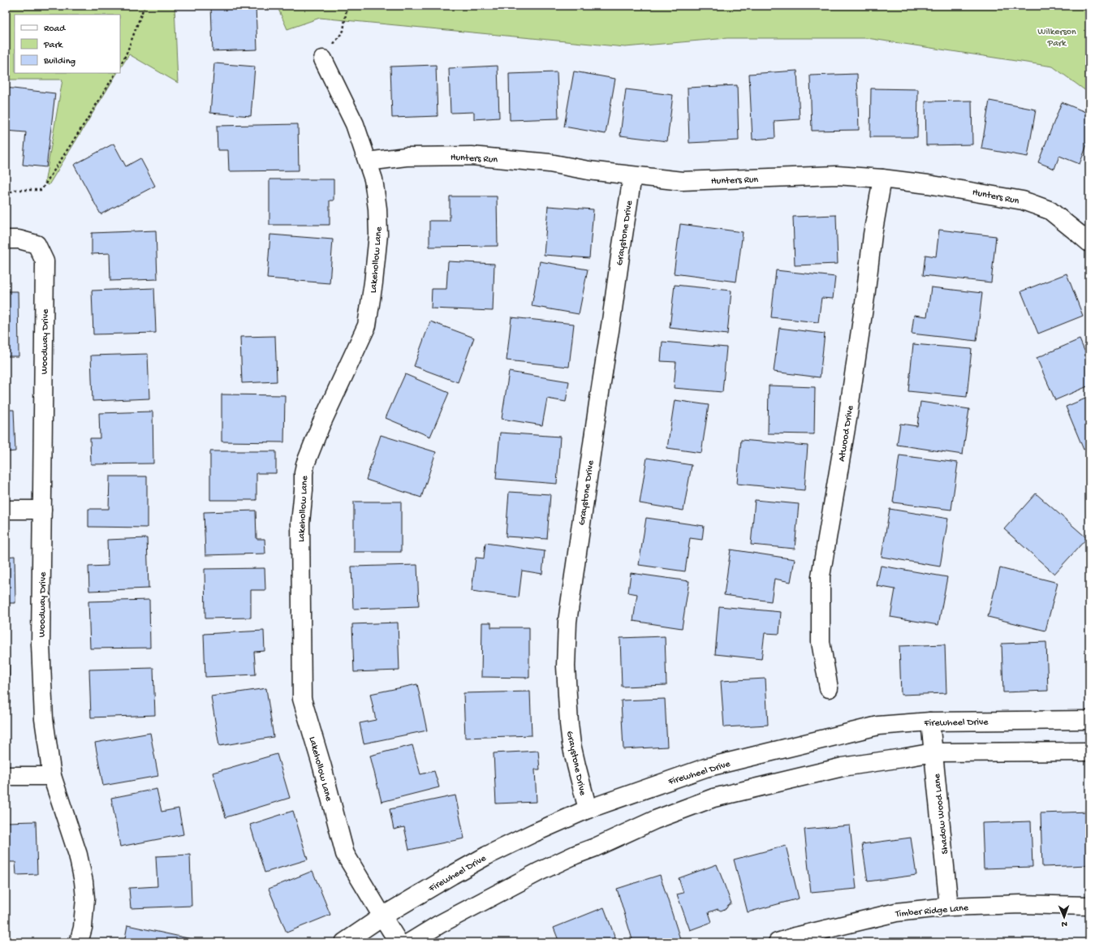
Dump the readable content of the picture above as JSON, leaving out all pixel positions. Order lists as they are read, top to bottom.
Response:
{
  "streets": {
    "street": [
      "Hunters Run",
      "Graystone Drive",
      "Lakehollow Lane",
      "Woodway Drive",
      "Atwood Drive",
      "Firewheel Drive",
      "Shadow Wood Lane",
      "Timber Ridge Lane"
    ]
  },
  "crossings": [
    ["Hunters Run", "Graystone Drive"],
    ["Hunters Run", "Lakehollow Lane"],
    ["Hunters Run", "Atwood Drive"],
    ["Graystone Drive", "Firewheel Drive"],
    ["Lakehollow Lane", "Firewheel Drive"],
    ["Firewheel Drive", "Shadow Wood Lane"],
    ["Shadow Wood Lane", "Timber Ridge Lane"]
  ],
  "parks": ["Wilkerson Park"],
  "legend": ["Road", "Park", "Building"],
  "north": "bottom"
}
